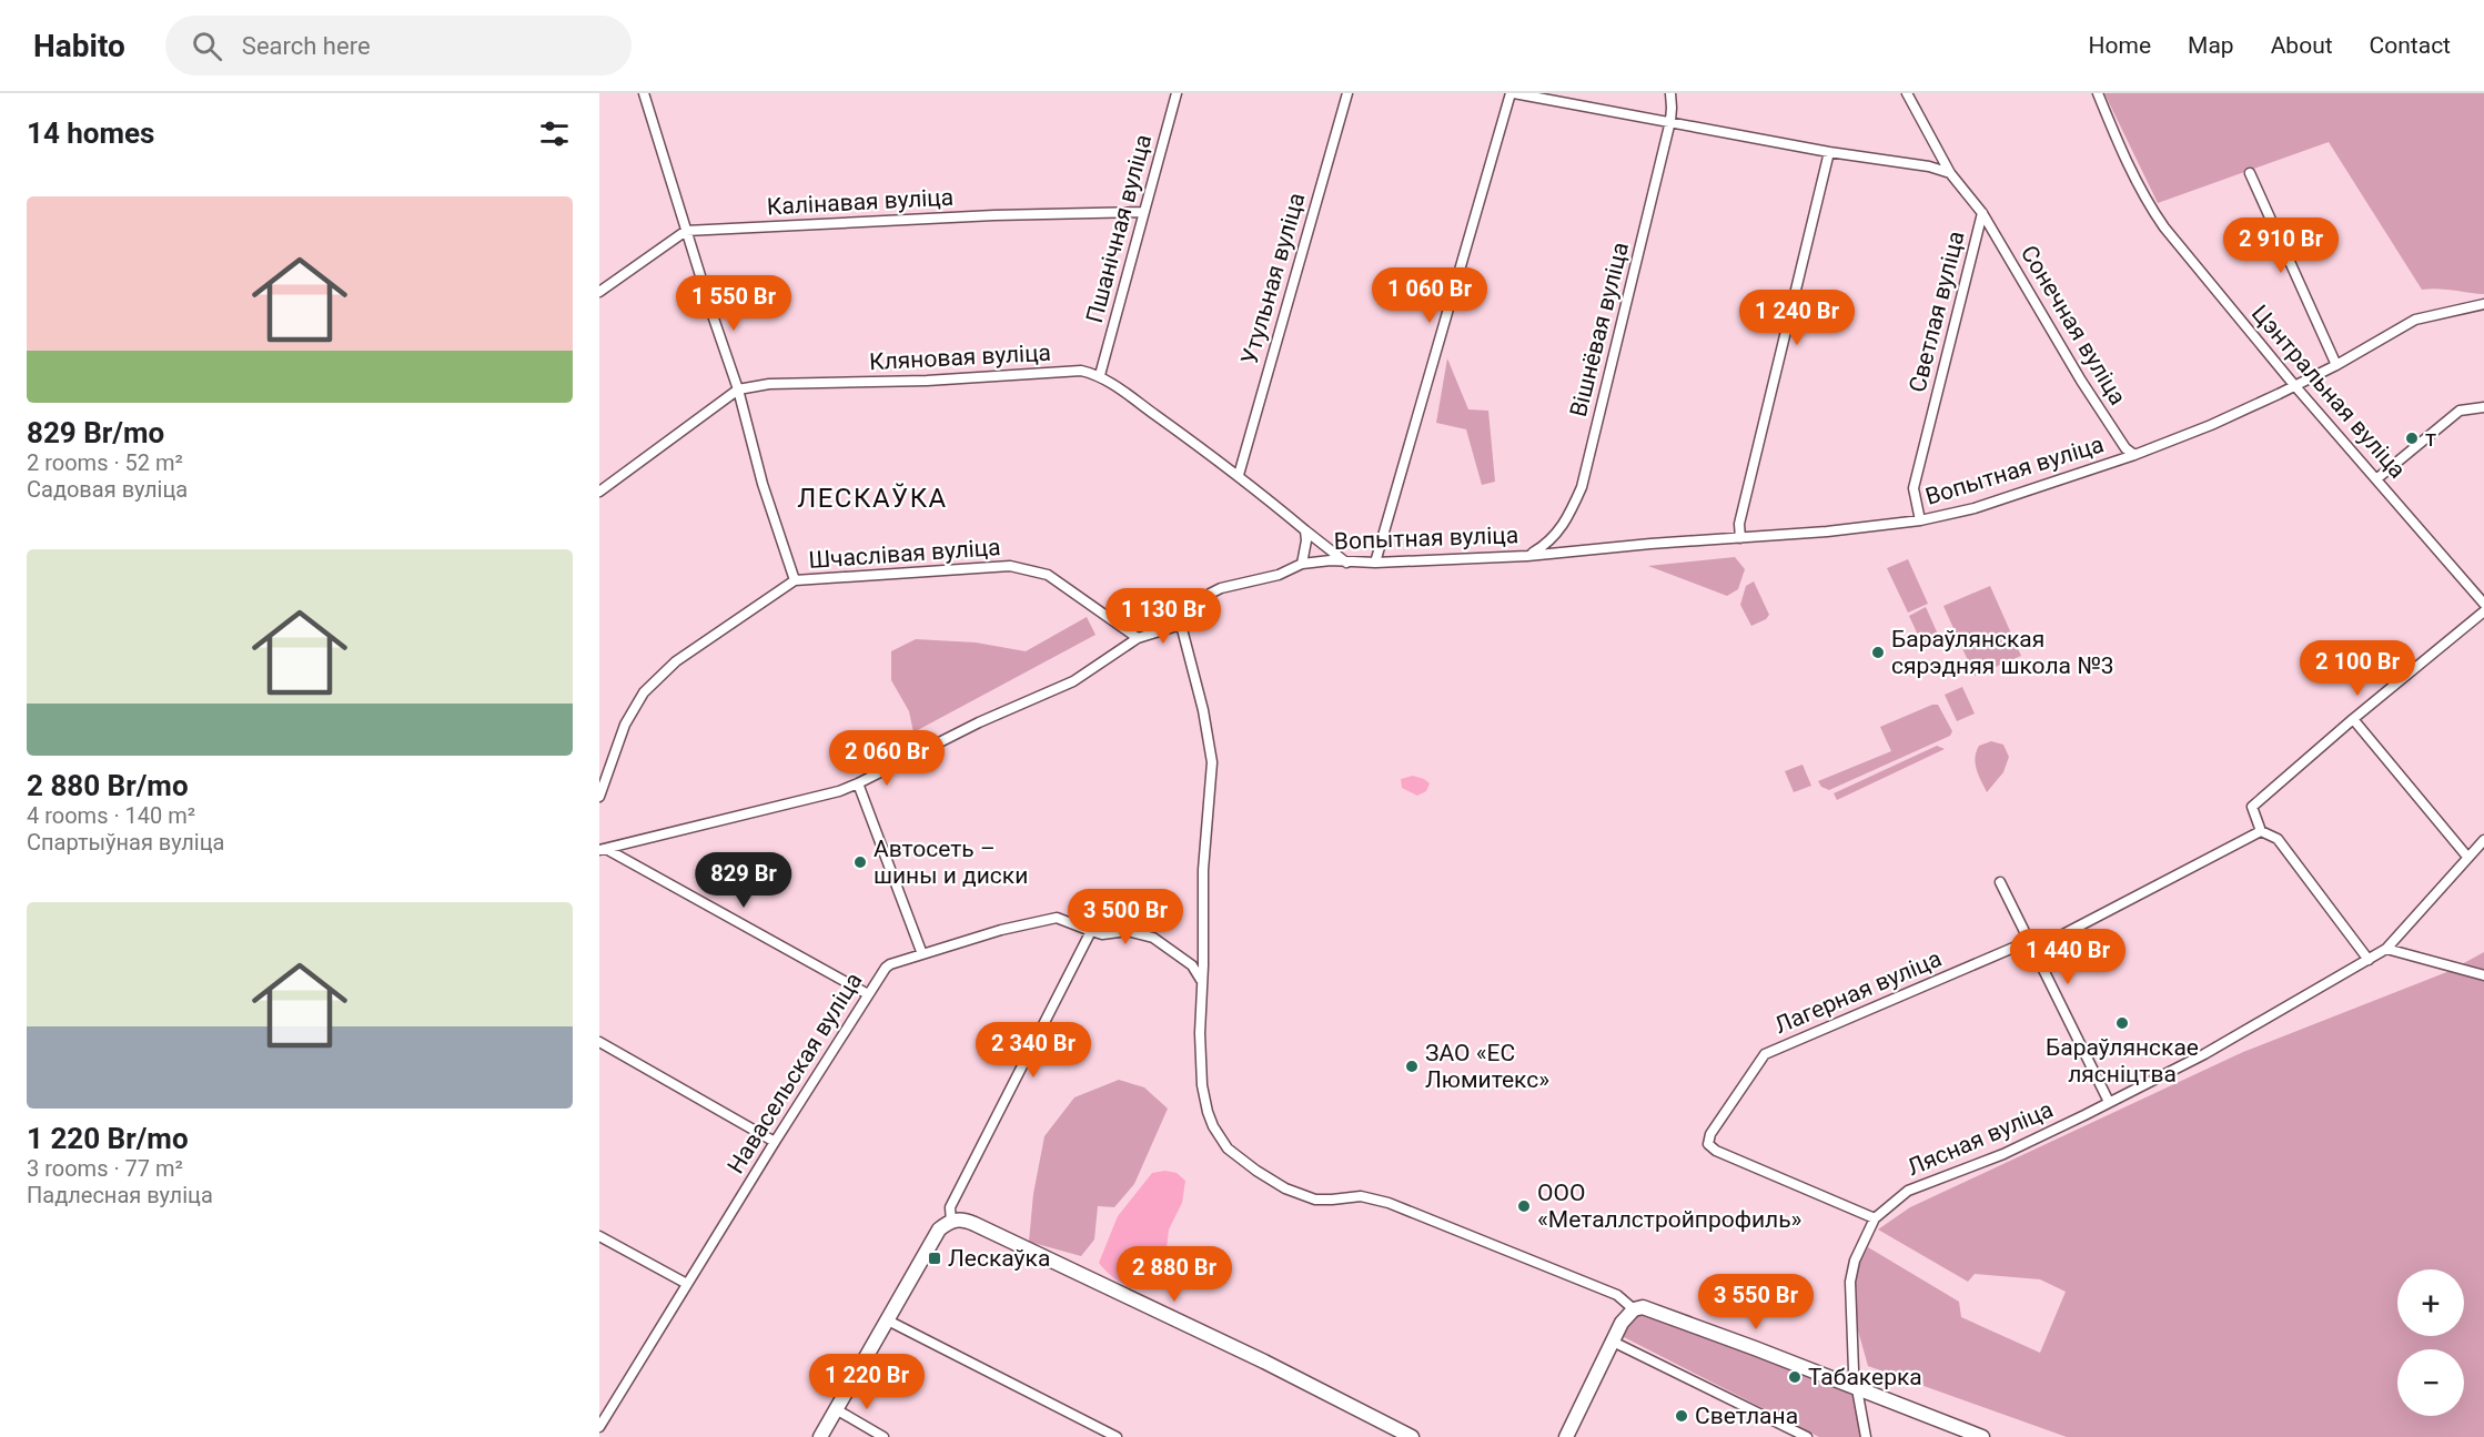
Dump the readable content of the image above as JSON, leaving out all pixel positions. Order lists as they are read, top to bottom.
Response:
{
  "streets": {
    "street": [
      "Калінавая вуліца",
      "Пшанічная вуліца",
      "Утульная вуліца",
      "Светлая вуліца",
      "Сонечная вуліца",
      "Вішнёвая вуліца",
      "Кляновая вуліца",
      "Цэнтральная вуліца",
      "Вопытная вуліца",
      "Шчаслівая вуліца",
      "Лагерная вуліца",
      "Навасельская вуліца",
      "Лясная вуліца"
    ]
  },
  "crossings": [
    ["Калінавая вуліца", "Пшанічная вуліца"],
    ["Пшанічная вуліца", "Кляновая вуліца"],
    ["Утульная вуліца", "Кляновая вуліца"],
    ["Светлая вуліца", "Сонечная вуліца"],
    ["Светлая вуліца", "Вопытная вуліца"],
    ["Сонечная вуліца", "Вопытная вуліца"],
    ["Вішнёвая вуліца", "Вопытная вуліца"],
    ["Кляновая вуліца", "Вопытная вуліца"],
    ["Цэнтральная вуліца", "Вопытная вуліца"],
    ["Лагерная вуліца", "Лясная вуліца"]
  ],
  "districts": ["ЛЕСКАЎКА"],
  "places": {
    "other": [
      "т",
      "Бараўлянская сярэдняя школа №3",
      "Автосеть – шины и диски",
      "Бараўлянскае лясніцтва",
      "ЗАО «ЕС Люмитекс»",
      "ООО «Металлстройпрофиль»",
      "Табакерка",
      "Светлана"
    ],
    "transit": ["Лескаўка"]
  },
  "page": {
    "header": "Habito",
    "search": "Search here",
    "nav": [
      "Home",
      "Map",
      "About",
      "Contact"
    ],
    "heading": "14 homes",
    "list": [
      {
        "name": "829 Br/mo",
        "note": "2 rooms · 52 m² · Садовая вуліца"
      },
      {
        "name": "2 880 Br/mo",
        "note": "4 rooms · 140 m² · Спартыўная вуліца"
      },
      {
        "name": "1 220 Br/mo",
        "note": "3 rooms · 77 m² · Падлесная вуліца"
      }
    ],
    "price": [
      "2 910 Br",
      "1 060 Br",
      "1 550 Br",
      "1 240 Br",
      "1 130 Br",
      "2 100 Br",
      "2 060 Br",
      "829 Br",
      "3 500 Br",
      "1 440 Br",
      "2 340 Br",
      "2 880 Br",
      "3 550 Br",
      "1 220 Br"
    ],
    "map_buttons": ["+", "−"]
  }
}
